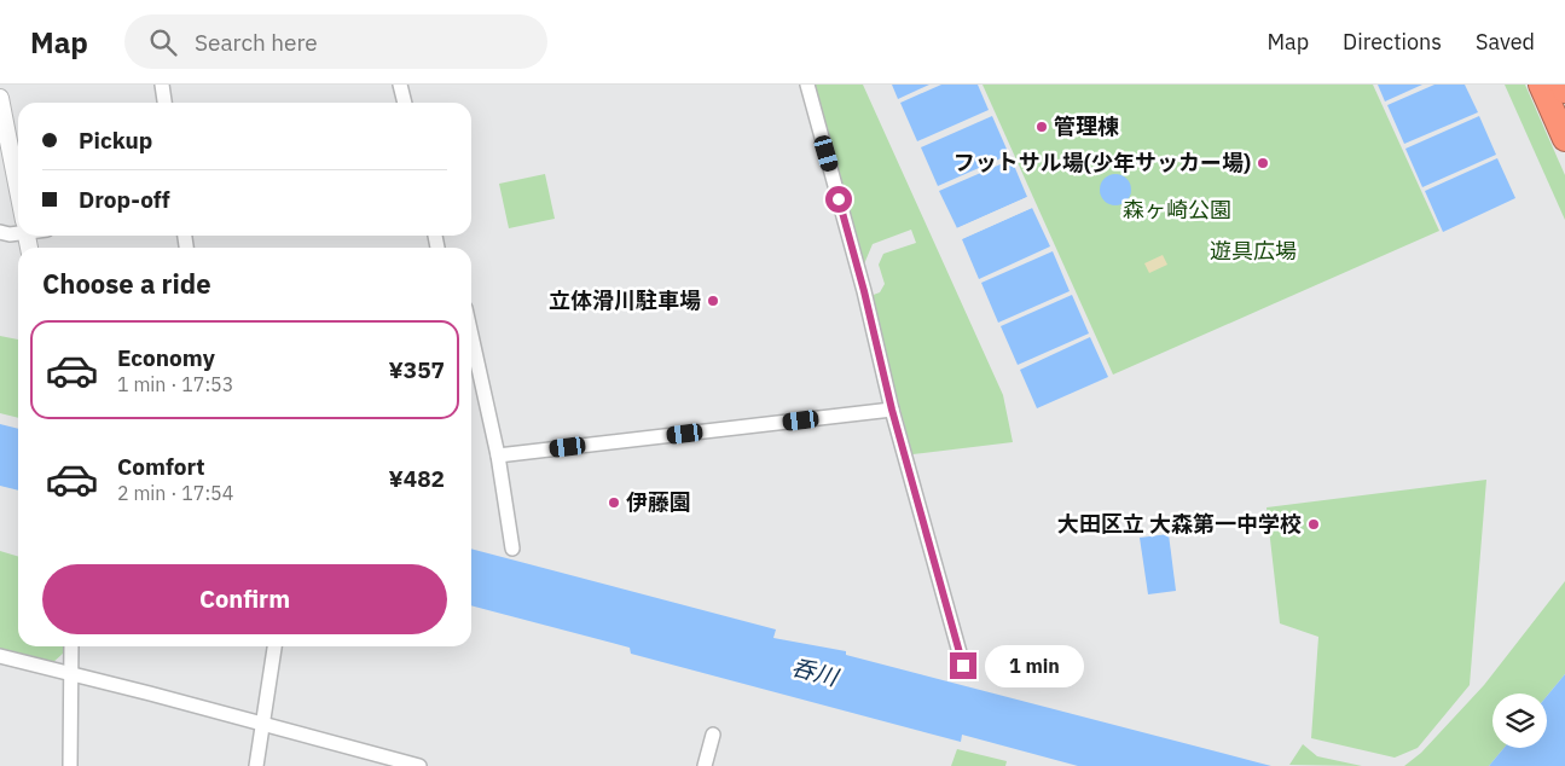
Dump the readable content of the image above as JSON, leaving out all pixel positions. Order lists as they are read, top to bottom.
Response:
{
  "water": ["呑川"],
  "parks": ["森ヶ崎公園", "遊具広場"],
  "places": [
    "管理棟",
    "フットサル場(少年サッカー場)",
    "立体滑川駐車場",
    "伊藤園",
    "大田区立 大森第一中学校"
  ],
  "page": {
    "header": "Map",
    "search": "Search here",
    "nav": ["Map", "Directions", "Saved"],
    "banner": ["Pickup", "Drop-off"],
    "heading": "Choose a ride",
    "list": [
      {
        "name": "Economy",
        "note": "1 min · 17:53",
        "value": "¥357"
      },
      {
        "name": "Comfort",
        "note": "2 min · 17:54",
        "value": "¥482"
      }
    ],
    "buttons": "Confirm",
    "bubble": "1 min"
  }
}
